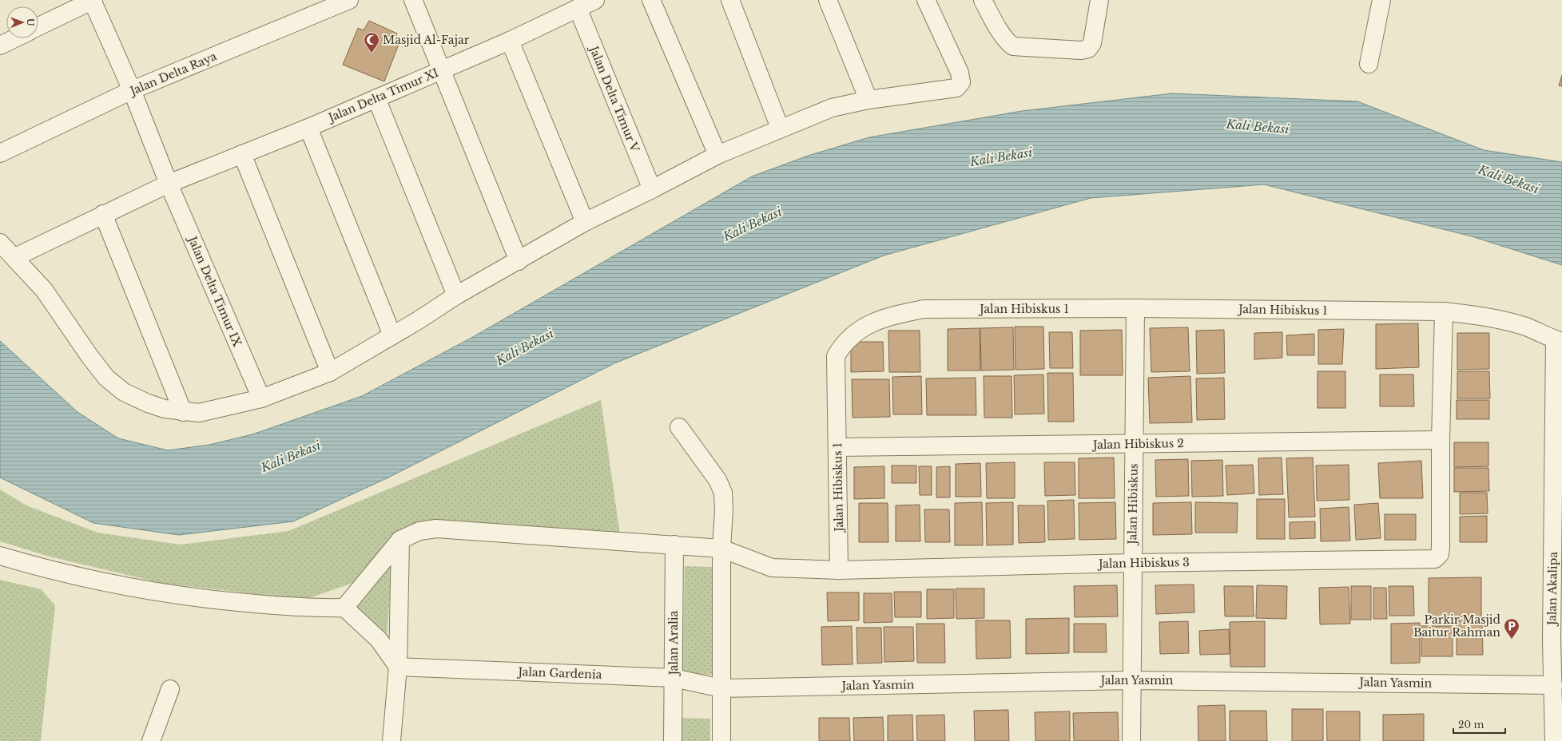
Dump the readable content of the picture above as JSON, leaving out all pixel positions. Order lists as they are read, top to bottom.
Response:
{
  "streets": {
    "street": [
      "Jalan Delta Raya",
      "Jalan Delta Timur XI",
      "Jalan Delta Timur V",
      "Jalan Delta Timur IX",
      "Jalan Hibiskus 1",
      "Jalan Hibiskus 2",
      "Jalan Hibiskus",
      "Jalan Hibiskus 3",
      "Jalan Akalipa",
      "Jalan Aralia",
      "Jalan Gardenia",
      "Jalan Yasmin"
    ]
  },
  "crossings": [
    ["Jalan Delta Raya", "Jalan Delta Timur IX"],
    ["Jalan Delta Timur XI", "Jalan Delta Timur V"],
    ["Jalan Delta Timur XI", "Jalan Delta Timur IX"],
    ["Jalan Hibiskus 1", "Jalan Hibiskus 2"],
    ["Jalan Hibiskus 1", "Jalan Hibiskus"],
    ["Jalan Hibiskus 1", "Jalan Hibiskus 3"],
    ["Jalan Hibiskus 1", "Jalan Akalipa"],
    ["Jalan Hibiskus 2", "Jalan Hibiskus"],
    ["Jalan Hibiskus 2", "Jalan Hibiskus 3"],
    ["Jalan Hibiskus", "Jalan Hibiskus 3"],
    ["Jalan Hibiskus", "Jalan Yasmin"],
    ["Jalan Hibiskus 3", "Jalan Aralia"],
    ["Jalan Akalipa", "Jalan Yasmin"],
    ["Jalan Aralia", "Jalan Gardenia"],
    ["Jalan Gardenia", "Jalan Yasmin"]
  ],
  "water": ["Kali Bekasi"],
  "places": {
    "mosque": ["Masjid Al-Fajar"],
    "parking": ["Parkir Masjid Baitur Rahman"]
  },
  "scale_bar": "20 m",
  "north": "right"
}
